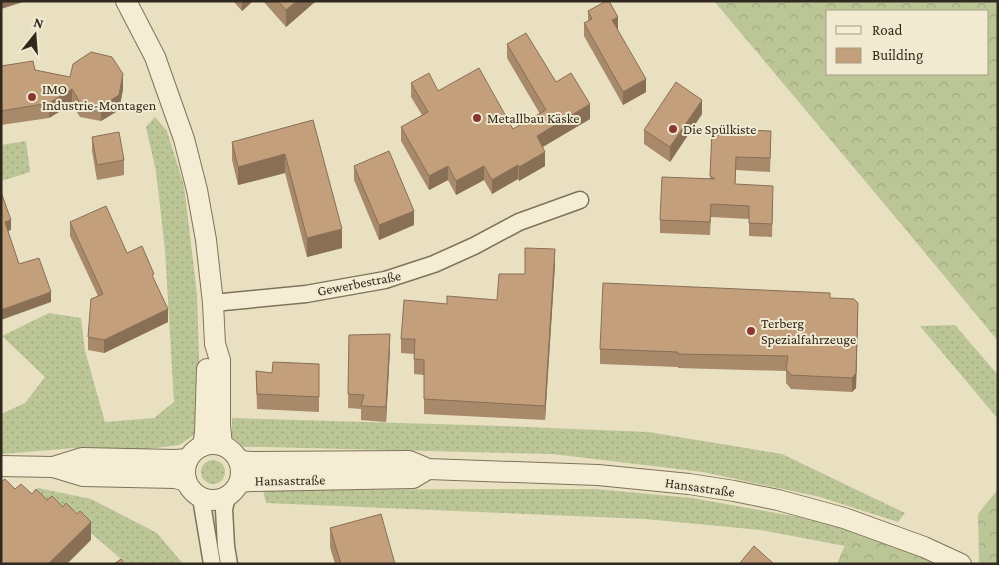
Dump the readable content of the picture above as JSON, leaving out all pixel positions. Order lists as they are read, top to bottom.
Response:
{
  "streets": {
    "street": ["Gewerbestraße", "Hansastraße"]
  },
  "places": [
    "IMO Industrie-Montagen",
    "Metallbau Käske",
    "Die Spülkiste",
    "Terberg Spezialfahrzeuge"
  ],
  "legend": ["Road", "Building"],
  "north": "top"
}
